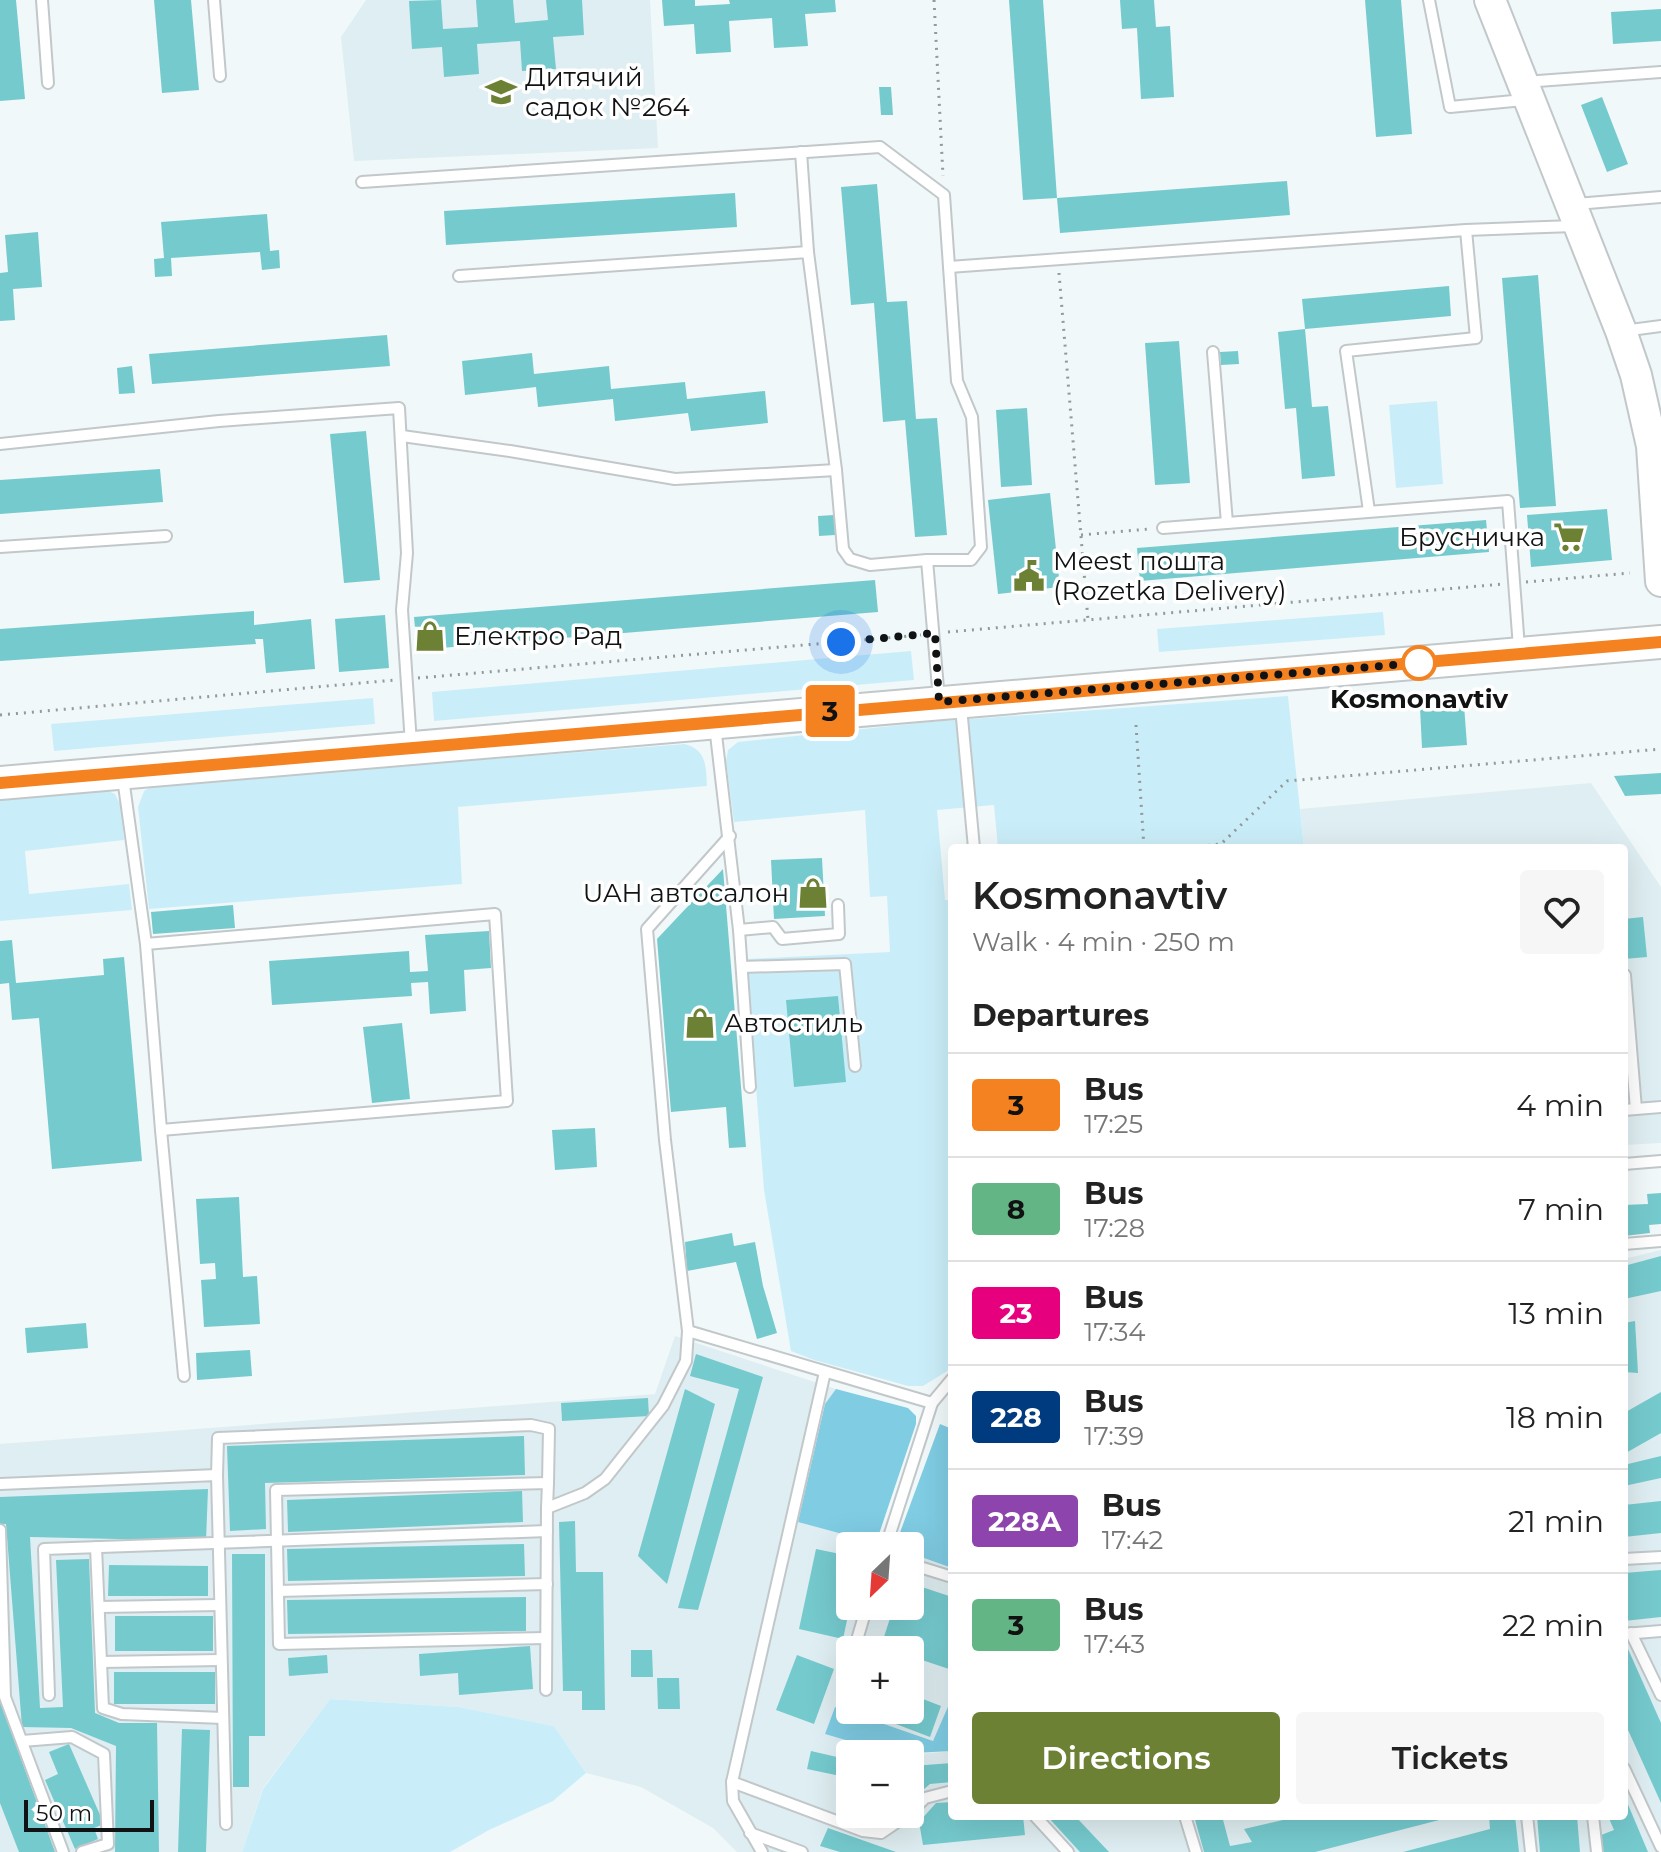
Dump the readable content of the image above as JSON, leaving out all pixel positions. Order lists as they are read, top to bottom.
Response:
{
  "places": {
    "school or university": ["Дитячий садок №264"],
    "supermarket": ["Брусничка"],
    "public building": ["Meest пошта (Rozetka Delivery)"],
    "shop": ["Електро Рад", "UAH автосалон", "Автостиль"],
    "other": ["Kosmonavtiv"]
  },
  "lines": ["bus line 3"],
  "scale_bar": "50 m",
  "north": "bottom left",
  "page": {
    "on_map": "3",
    "heading": [
      ["Kosmonavtiv", "Walk · 4 min · 250 m"],
      "Departures"
    ],
    "list": [
      {
        "mark": "3",
        "name": "Bus",
        "note": "17:25",
        "value": "4 min"
      },
      {
        "mark": "8",
        "name": "Bus",
        "note": "17:28",
        "value": "7 min"
      },
      {
        "mark": "23",
        "name": "Bus",
        "note": "17:34",
        "value": "13 min"
      },
      {
        "mark": "228",
        "name": "Bus",
        "note": "17:39",
        "value": "18 min"
      },
      {
        "mark": "228А",
        "name": "Bus",
        "note": "17:42",
        "value": "21 min"
      },
      {
        "mark": "3",
        "name": "Bus",
        "note": "17:43",
        "value": "22 min"
      }
    ],
    "map_buttons": ["+", "−"],
    "buttons": ["Directions", "Tickets"],
    "scale": "50 m"
  }
}
